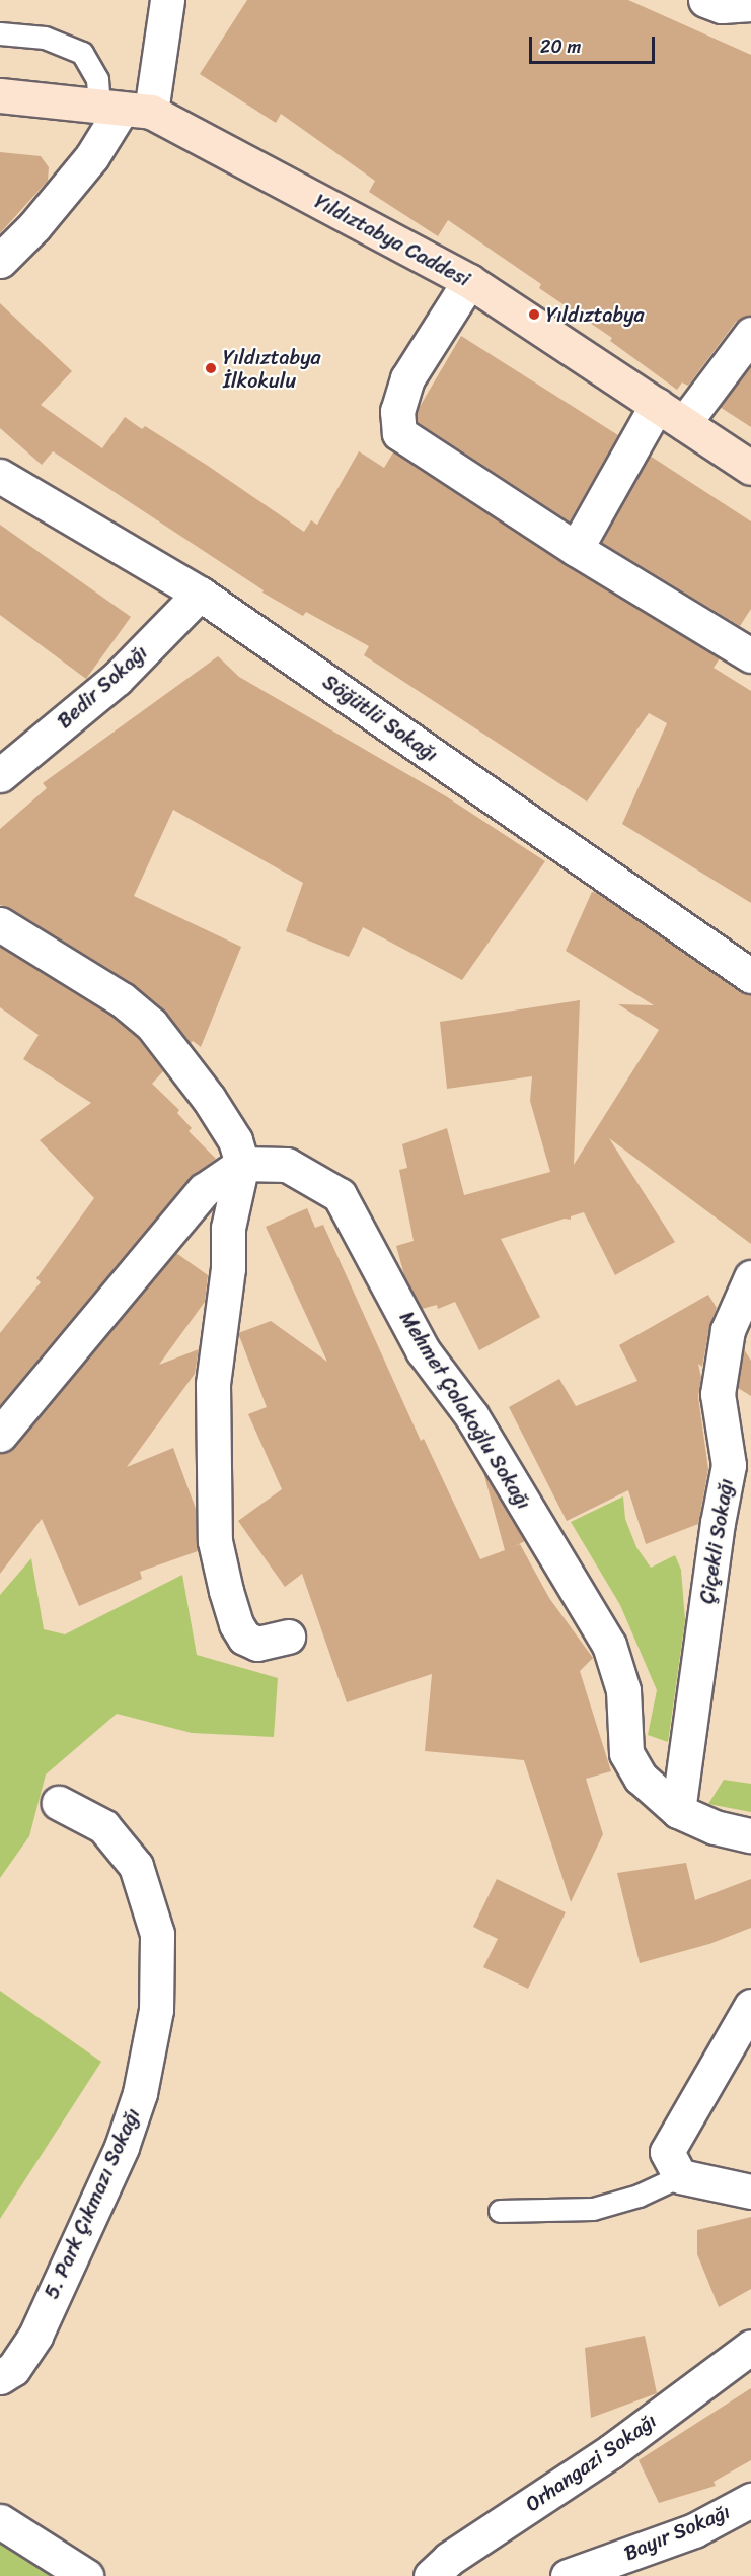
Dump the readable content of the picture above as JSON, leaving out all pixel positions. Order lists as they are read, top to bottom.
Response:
{
  "streets": {
    "main road": ["Yıldıztabya Caddesi"],
    "street": [
      "Bedir Sokağı",
      "Söğütlü Sokağı",
      "Mehmet Çolakoğlu Sokağı",
      "Çiçekli Sokağı",
      "5. Park Çıkmazı Sokağı",
      "Orhangazi Sokağı",
      "Bayır Sokağı"
    ]
  },
  "crossings": [
    ["Bedir Sokağı", "Söğütlü Sokağı"],
    ["Mehmet Çolakoğlu Sokağı", "Çiçekli Sokağı"]
  ],
  "places": ["Yıldıztabya", "Yıldıztabya İlkokulu"],
  "scale_bar": "20 m"
}
